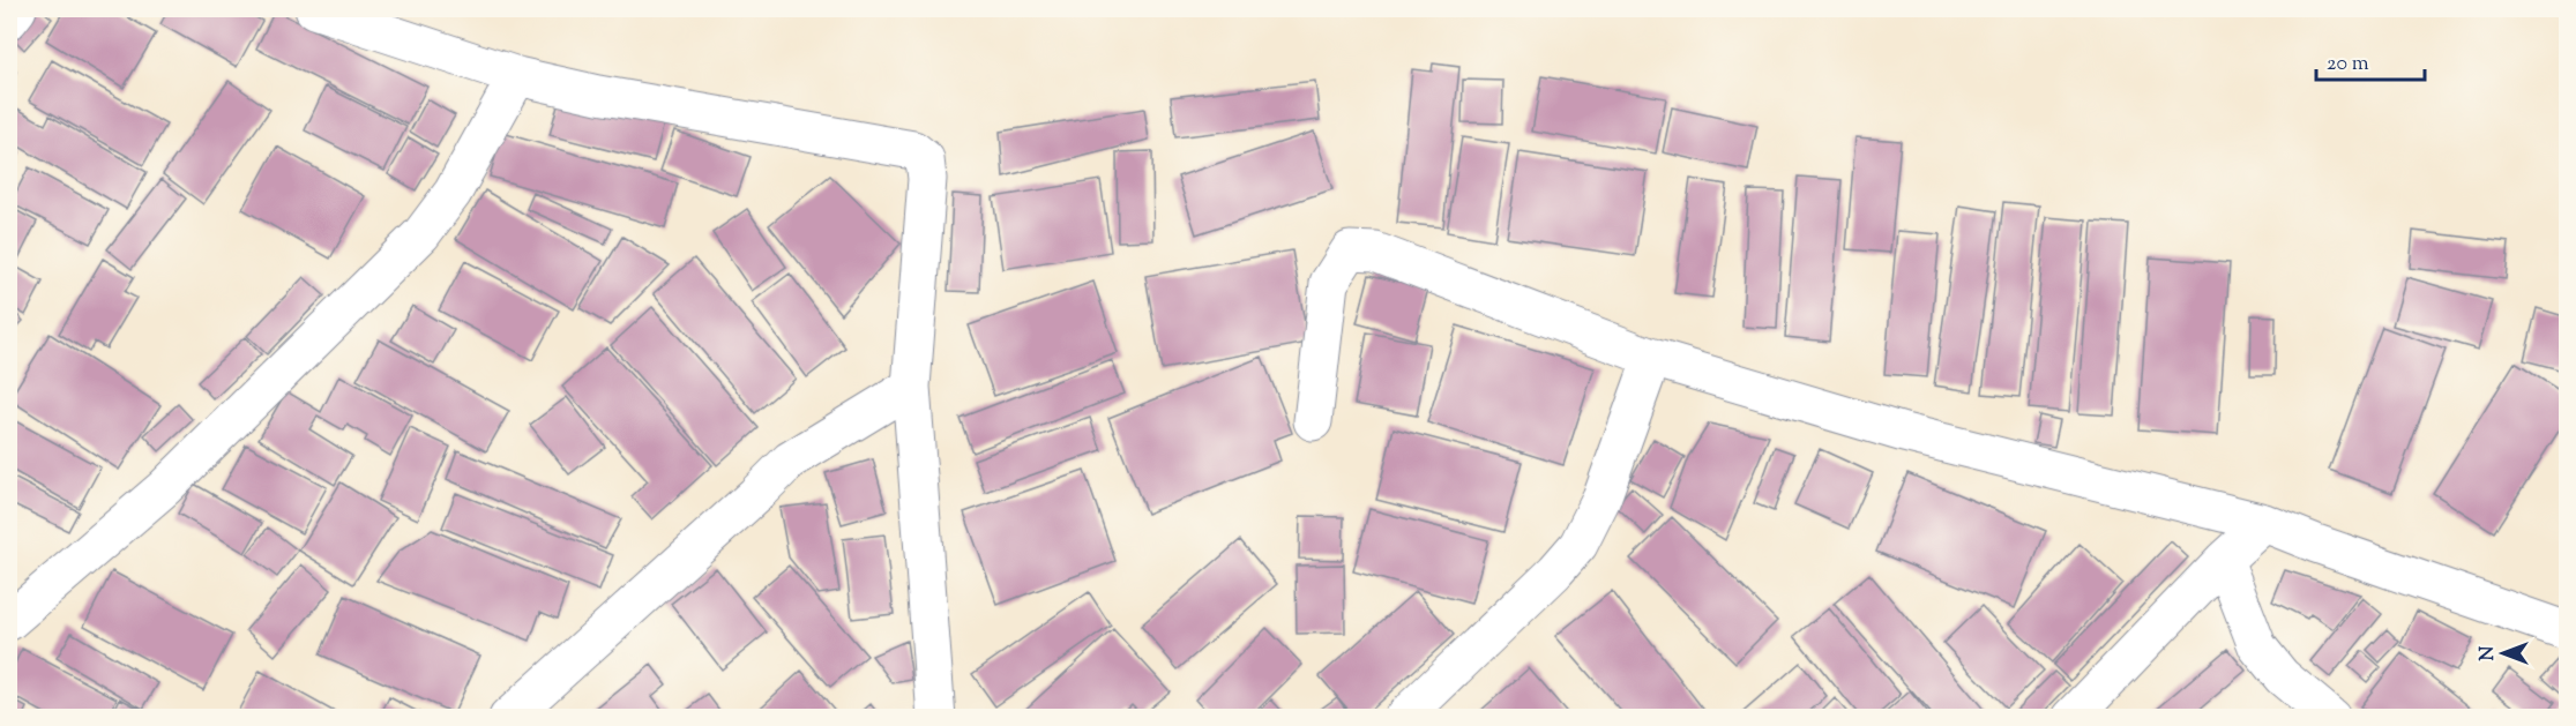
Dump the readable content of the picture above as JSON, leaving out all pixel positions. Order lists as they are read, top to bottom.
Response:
{
  "scale_bar": "20 m",
  "north": "left"
}
